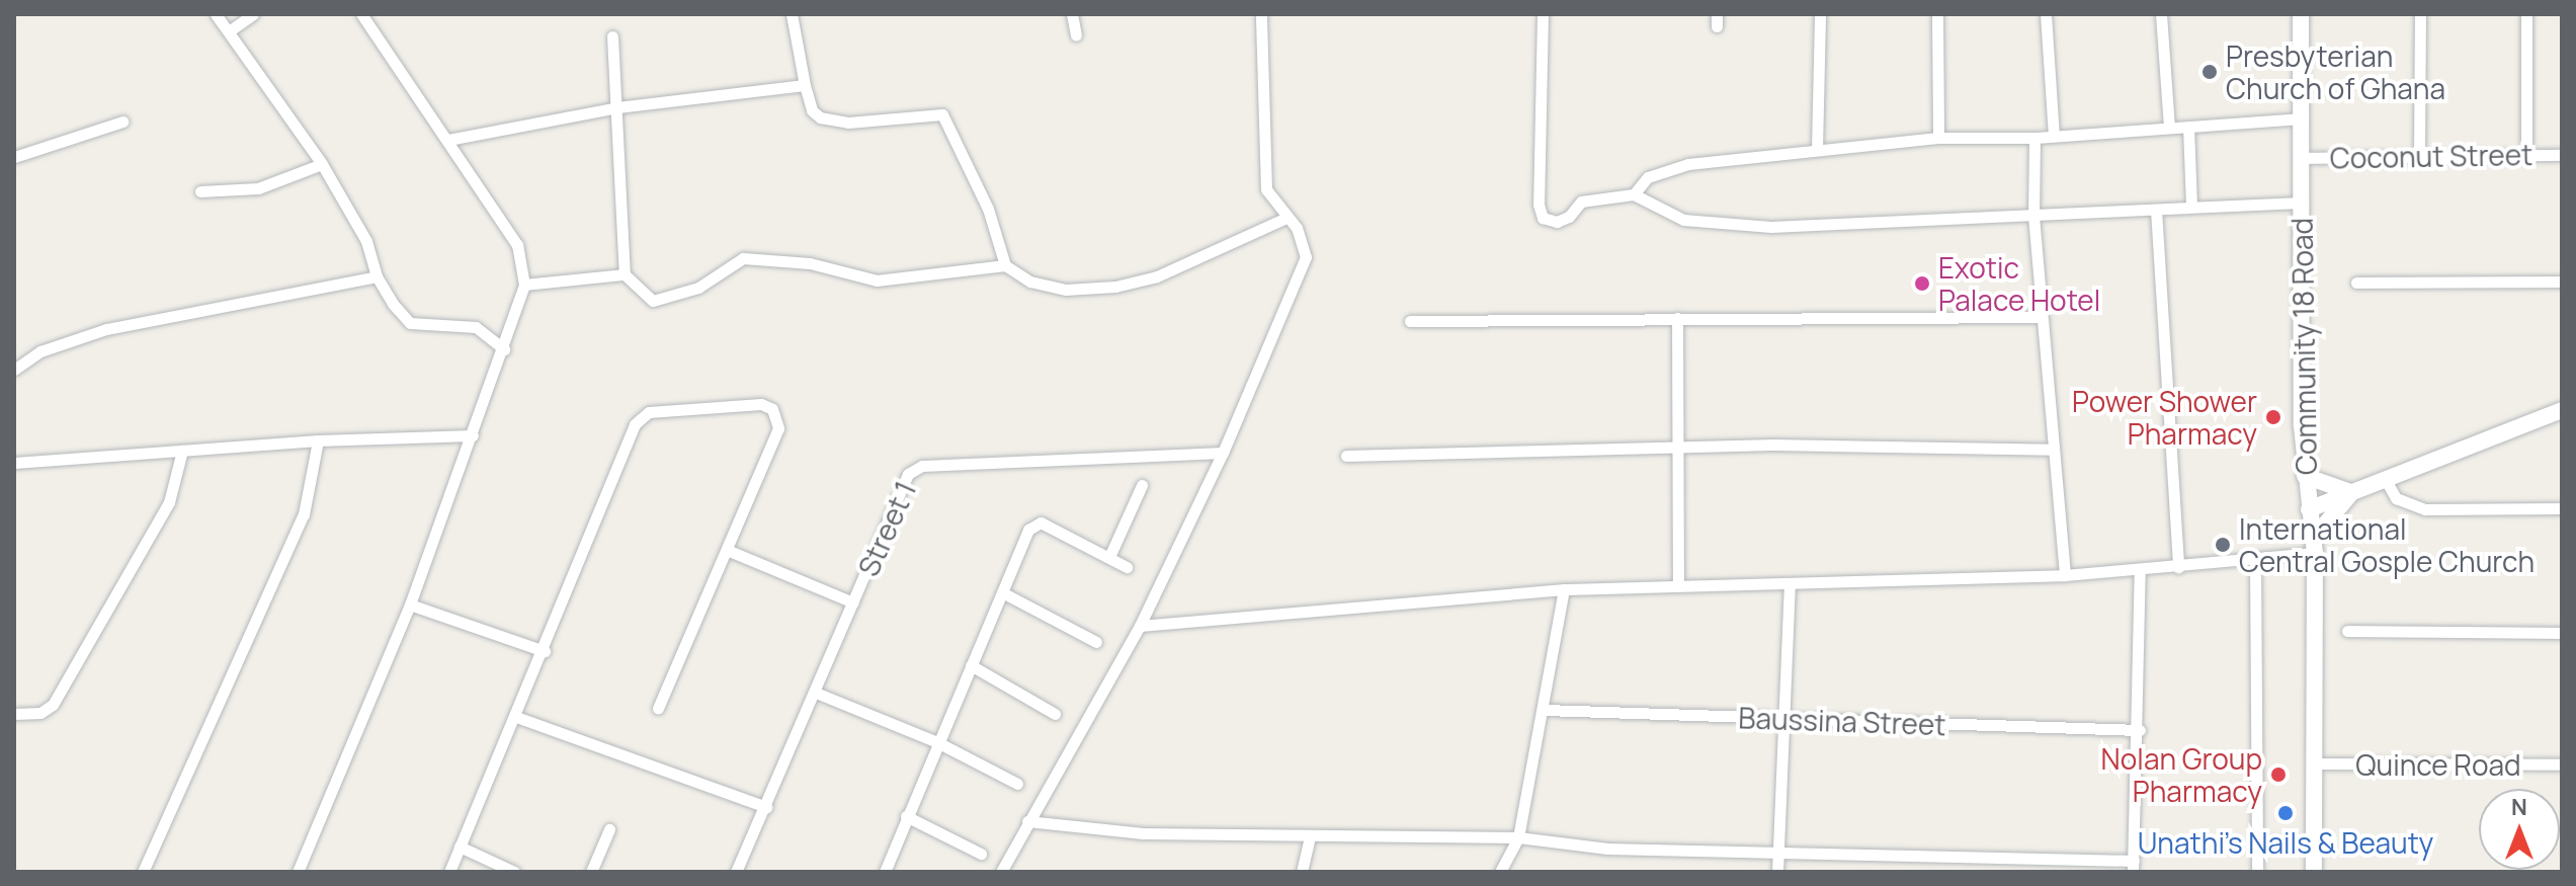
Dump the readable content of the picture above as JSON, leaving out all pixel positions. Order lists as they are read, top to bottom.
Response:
{
  "streets": {
    "main road": ["Community 18 Road"],
    "street": [
      "Coconut Street",
      "Street 1",
      "Baussina Street",
      "Quince Road"
    ]
  },
  "crossings": [
    ["Coconut Street", "Community 18 Road"],
    ["Community 18 Road", "Quince Road"]
  ],
  "places": [
    "Presbyterian Church of Ghana",
    "Exotic Palace Hotel",
    "Power Shower Pharmacy",
    "International Central Gosple Church",
    "Nolan Group Pharmacy",
    "Unathi’s Nails & Beauty"
  ],
  "north": "top"
}
